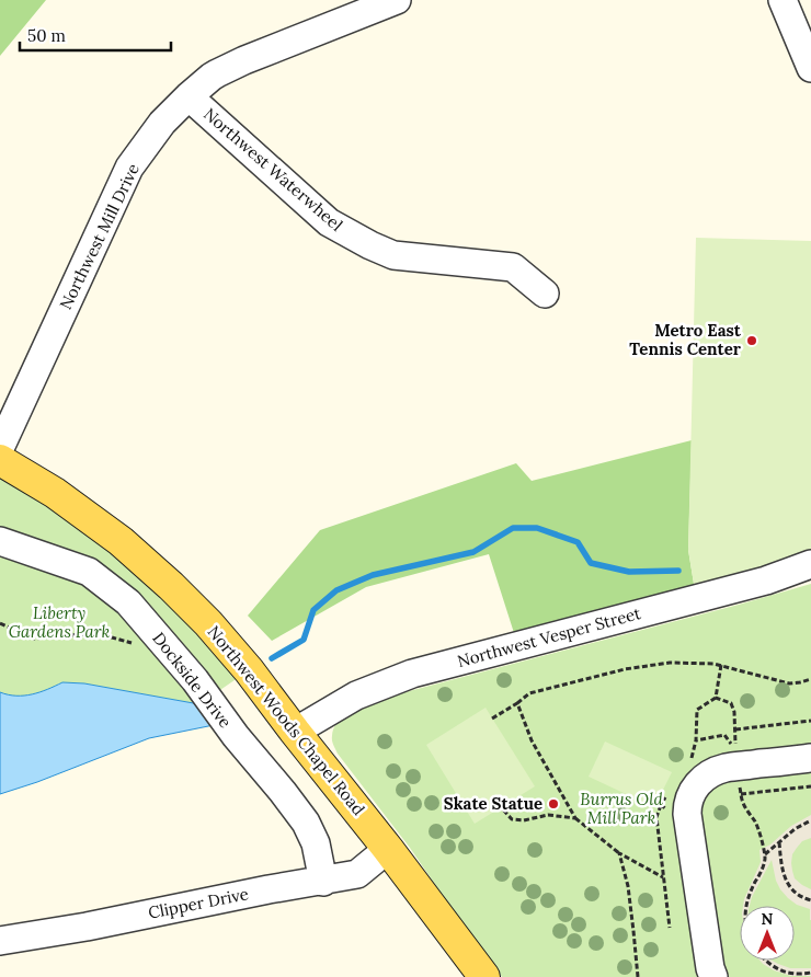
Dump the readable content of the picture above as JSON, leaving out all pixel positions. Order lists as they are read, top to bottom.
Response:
{
  "streets": {
    "main road": ["Northwest Woods Chapel Road"],
    "street": [
      "Northwest Waterwheel",
      "Northwest Mill Drive",
      "Northwest Vesper Street",
      "Dockside Drive",
      "Clipper Drive"
    ]
  },
  "crossings": [
    ["Northwest Waterwheel", "Northwest Mill Drive"],
    ["Northwest Vesper Street", "Northwest Woods Chapel Road"],
    ["Dockside Drive", "Clipper Drive"],
    ["Northwest Woods Chapel Road", "Clipper Drive"]
  ],
  "parks": ["Liberty Gardens Park", "Burrus Old Mill Park"],
  "places": ["Metro East Tennis Center", "Skate Statue"],
  "scale_bar": "50 m",
  "north": "top"
}
